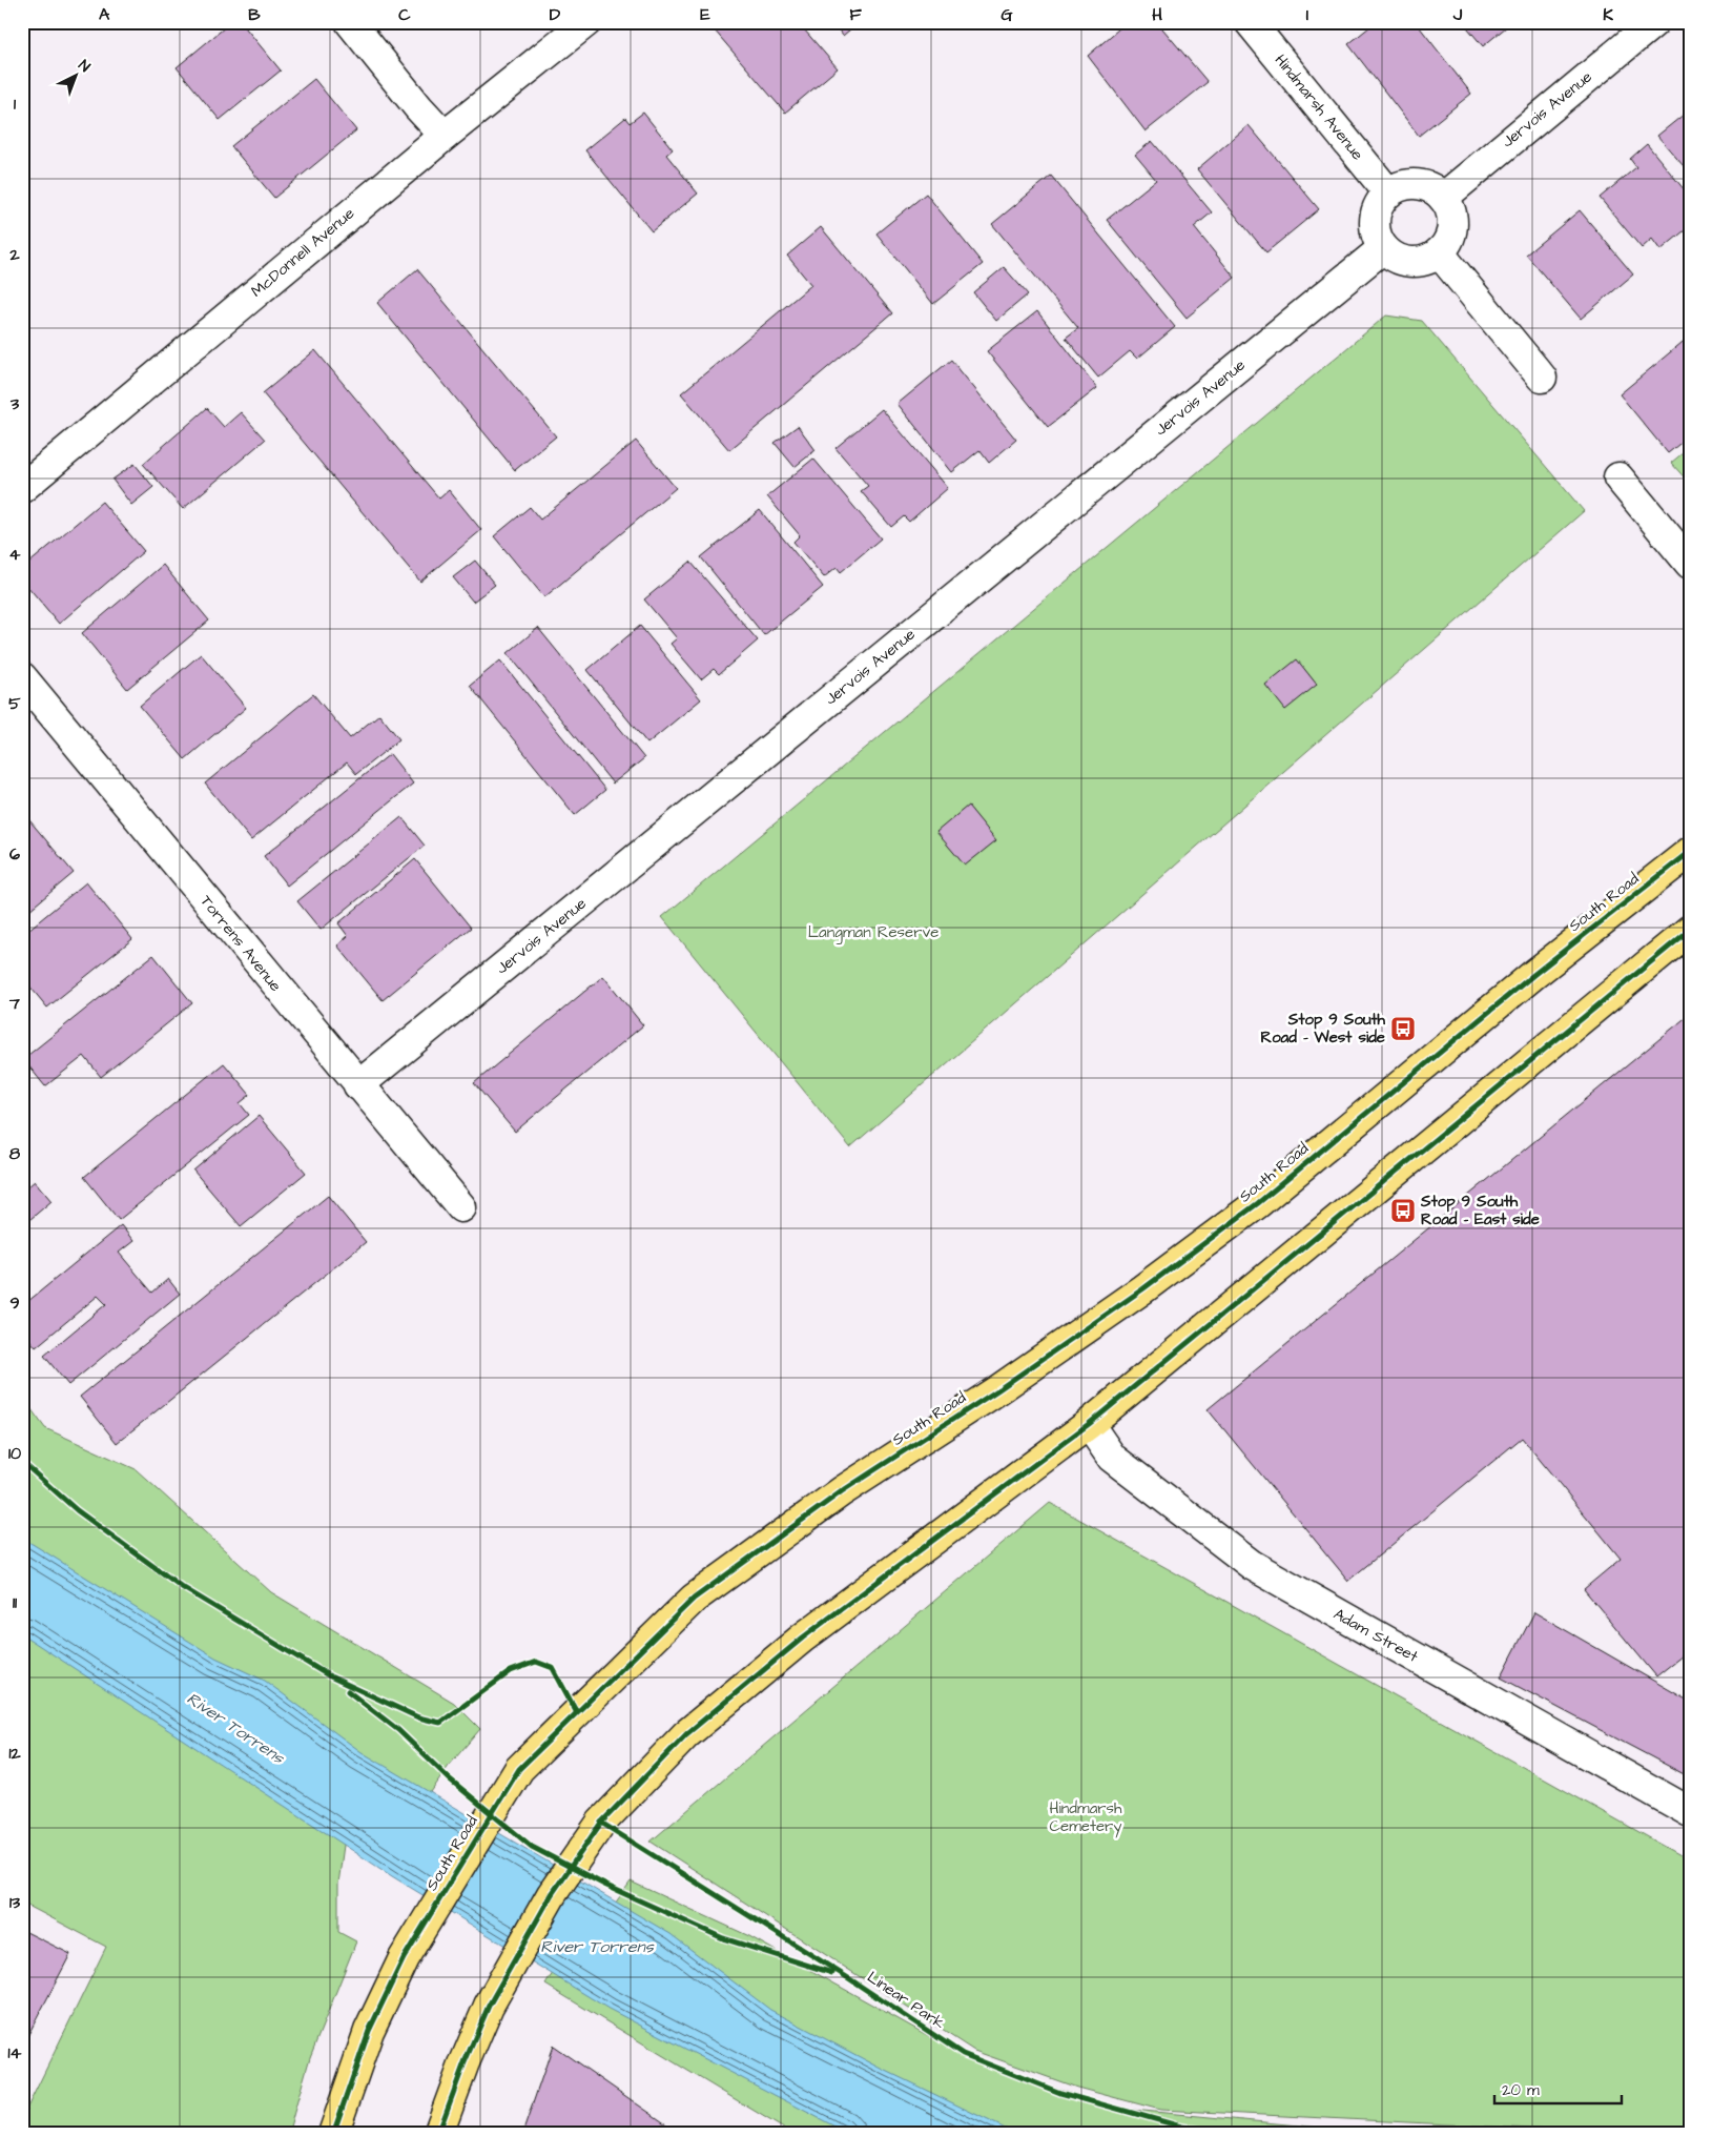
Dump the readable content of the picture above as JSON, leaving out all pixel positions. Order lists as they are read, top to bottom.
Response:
{
  "streets": {
    "highway": ["South Road"],
    "street": [
      "Hindmarsh Avenue",
      "Jervois Avenue",
      "McDonnell Avenue",
      "Torrens Avenue",
      "Adam Street"
    ],
    "cycle path": ["Linear Park"]
  },
  "crossings": [
    ["Hindmarsh Avenue", "Jervois Avenue"],
    ["Jervois Avenue", "Torrens Avenue"]
  ],
  "water": ["River Torrens"],
  "parks": ["Langman Reserve", "Hindmarsh Cemetery"],
  "places": {
    "bus stop": ["Stop 9 South Road - West side", "Stop 9 South Road - East side"]
  },
  "scale_bar": "20 m",
  "north": "top right",
  "grid": {
    "columns": [
      "A",
      "B",
      "C",
      "D",
      "E",
      "F",
      "G",
      "H",
      "I",
      "J",
      "K"
    ],
    "rows": [
      "1",
      "2",
      "3",
      "4",
      "5",
      "6",
      "7",
      "8",
      "9",
      "10",
      "11",
      "12",
      "13",
      "14"
    ]
  }
}
